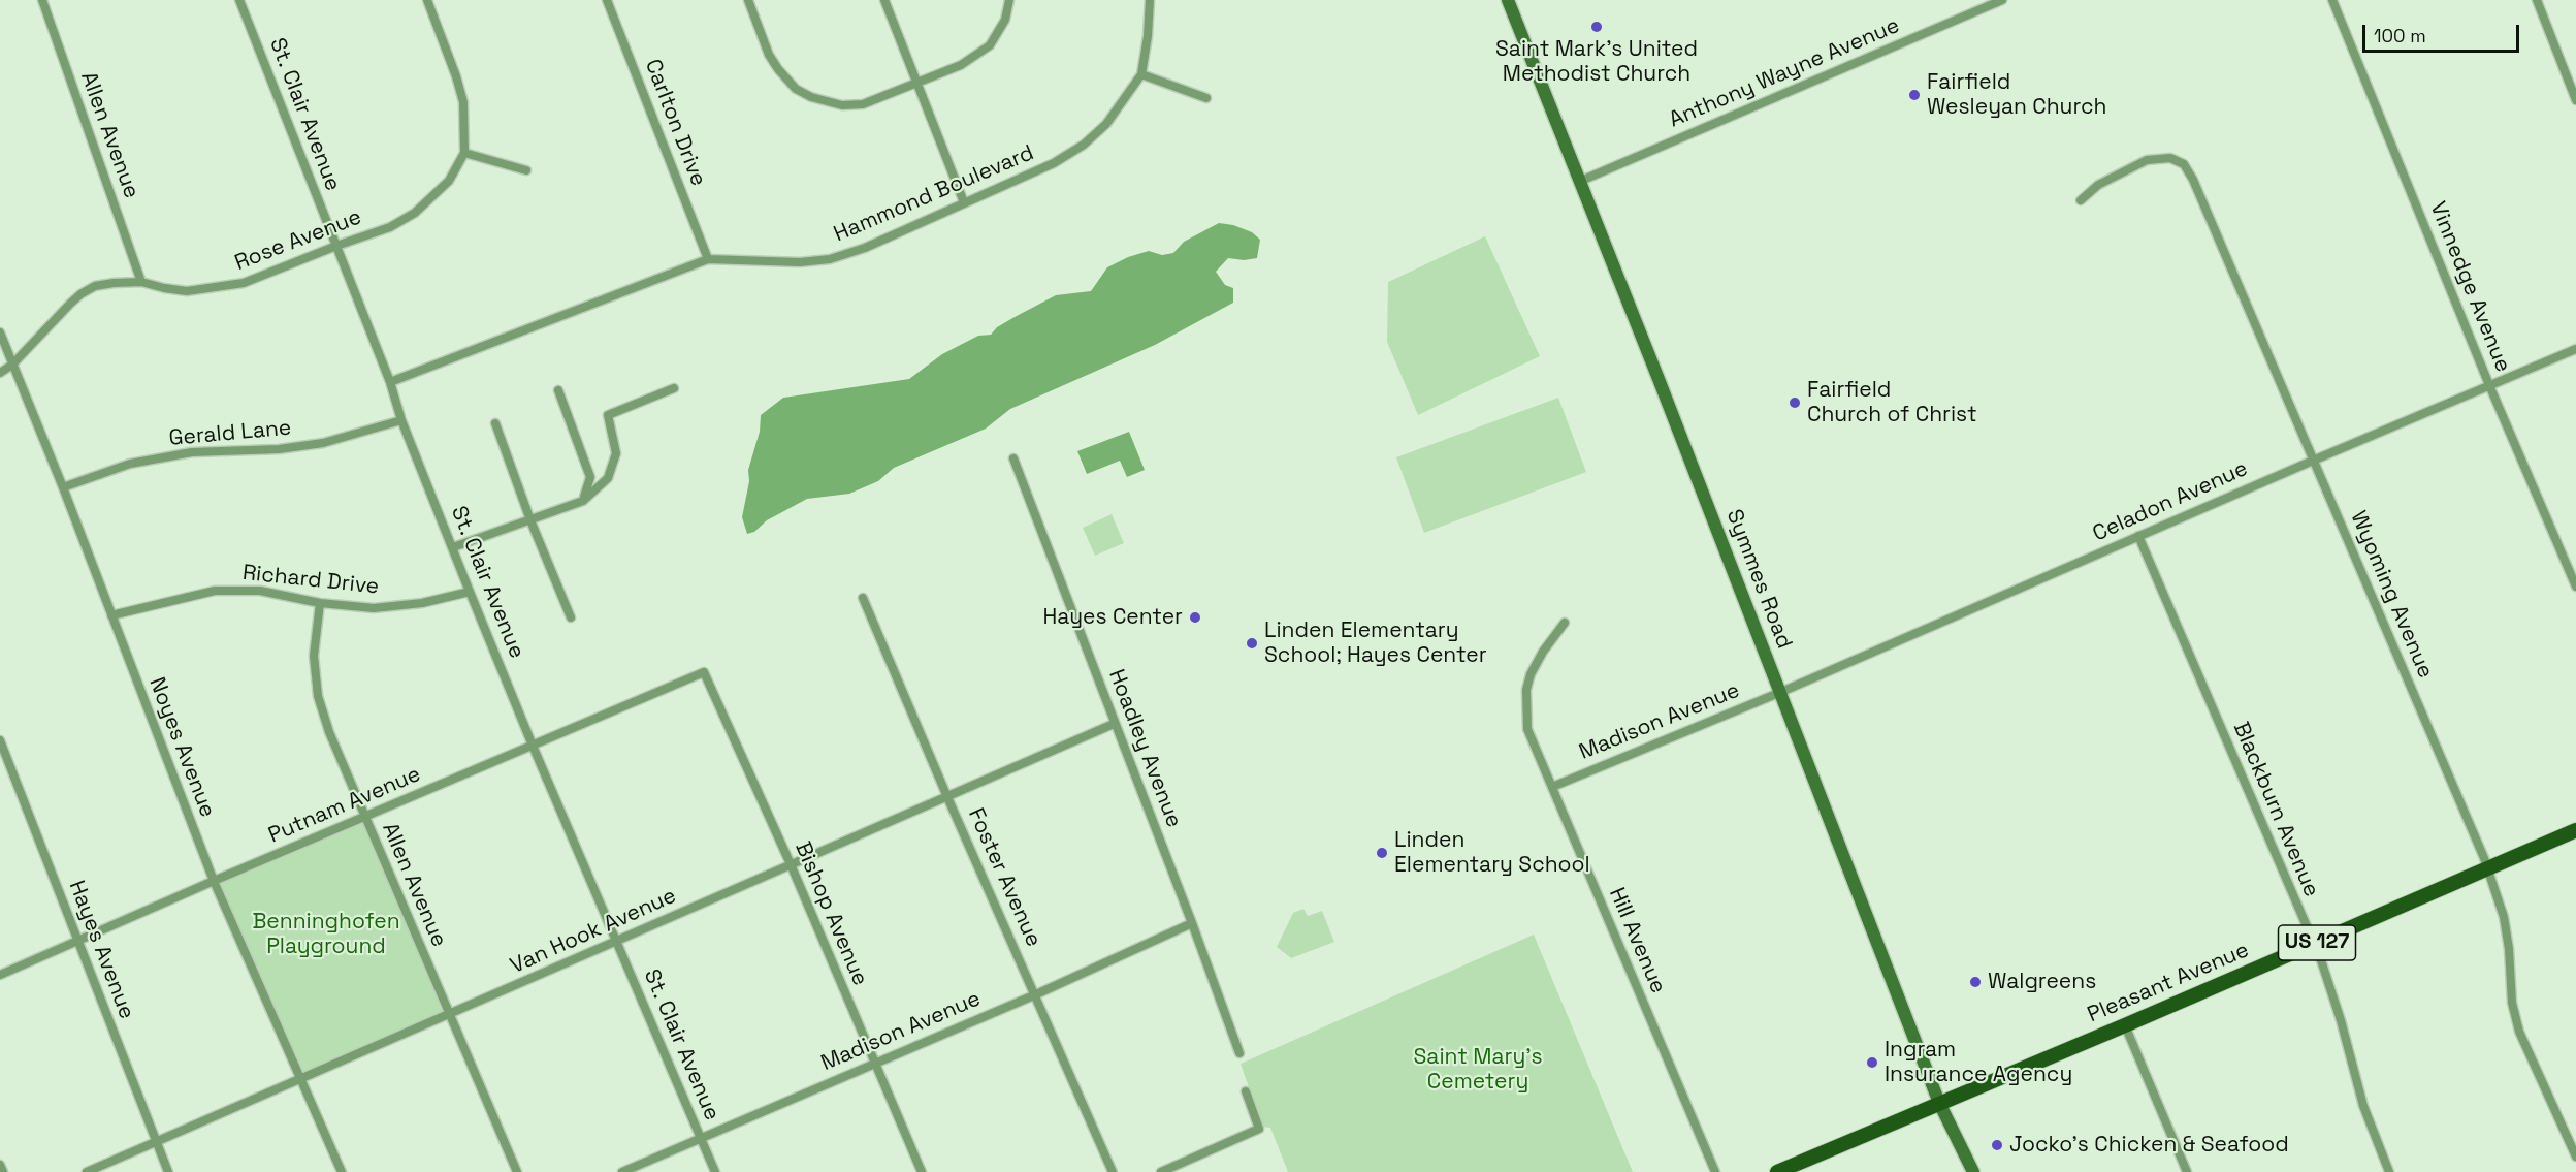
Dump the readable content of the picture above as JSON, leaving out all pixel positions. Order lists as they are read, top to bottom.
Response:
{
  "streets": {
    "main road": ["Symmes Road", "US 127", "Pleasant Avenue"],
    "street": [
      "Anthony Wayne Avenue",
      "St. Clair Avenue",
      "Carlton Drive",
      "Allen Avenue",
      "Hammond Boulevard",
      "Rose Avenue",
      "Vinnedge Avenue",
      "Gerald Lane",
      "Celadon Avenue",
      "Richard Drive",
      "Wyoming Avenue",
      "Madison Avenue",
      "Noyes Avenue",
      "Hoadley Avenue",
      "Putnam Avenue",
      "Blackburn Avenue",
      "Foster Avenue",
      "Bishop Avenue",
      "Van Hook Avenue",
      "Hill Avenue",
      "Hayes Avenue"
    ]
  },
  "crossings": [
    ["Anthony Wayne Avenue", "Symmes Road"],
    ["St. Clair Avenue", "Hammond Boulevard"],
    ["St. Clair Avenue", "Rose Avenue"],
    ["St. Clair Avenue", "Gerald Lane"],
    ["St. Clair Avenue", "Richard Drive"],
    ["St. Clair Avenue", "Madison Avenue"],
    ["St. Clair Avenue", "Putnam Avenue"],
    ["St. Clair Avenue", "Van Hook Avenue"],
    ["Carlton Drive", "Hammond Boulevard"],
    ["Allen Avenue", "Rose Avenue"],
    ["Allen Avenue", "Richard Drive"],
    ["Allen Avenue", "Putnam Avenue"],
    ["Allen Avenue", "Van Hook Avenue"],
    ["Rose Avenue", "Noyes Avenue"],
    ["Vinnedge Avenue", "Celadon Avenue"],
    ["Gerald Lane", "Noyes Avenue"],
    ["Celadon Avenue", "Symmes Road"],
    ["Celadon Avenue", "Wyoming Avenue"],
    ["Celadon Avenue", "Madison Avenue"],
    ["Celadon Avenue", "Blackburn Avenue"],
    ["Symmes Road", "Madison Avenue"],
    ["Symmes Road", "Pleasant Avenue"],
    ["Richard Drive", "Noyes Avenue"],
    ["Wyoming Avenue", "Pleasant Avenue"],
    ["Madison Avenue", "Hoadley Avenue"],
    ["Madison Avenue", "Foster Avenue"],
    ["Madison Avenue", "Bishop Avenue"],
    ["Madison Avenue", "Hill Avenue"],
    ["Noyes Avenue", "Putnam Avenue"],
    ["Noyes Avenue", "Van Hook Avenue"],
    ["Hoadley Avenue", "Van Hook Avenue"],
    ["Putnam Avenue", "Bishop Avenue"],
    ["Putnam Avenue", "Hayes Avenue"],
    ["Blackburn Avenue", "Pleasant Avenue"],
    ["Foster Avenue", "Van Hook Avenue"],
    ["Bishop Avenue", "Van Hook Avenue"],
    ["Van Hook Avenue", "Hayes Avenue"]
  ],
  "parks": ["Benninghofen Playground", "Saint Mary’s Cemetery"],
  "places": [
    "Saint Mark’s United Methodist Church",
    "Fairfield Wesleyan Church",
    "Fairfield Church of Christ",
    "Hayes Center",
    "Linden Elementary School; Hayes Center",
    "Linden Elementary School",
    "Walgreens",
    "Ingram Insurance Agency",
    "Jocko's Chicken & Seafood"
  ],
  "scale_bar": "100 m"
}
